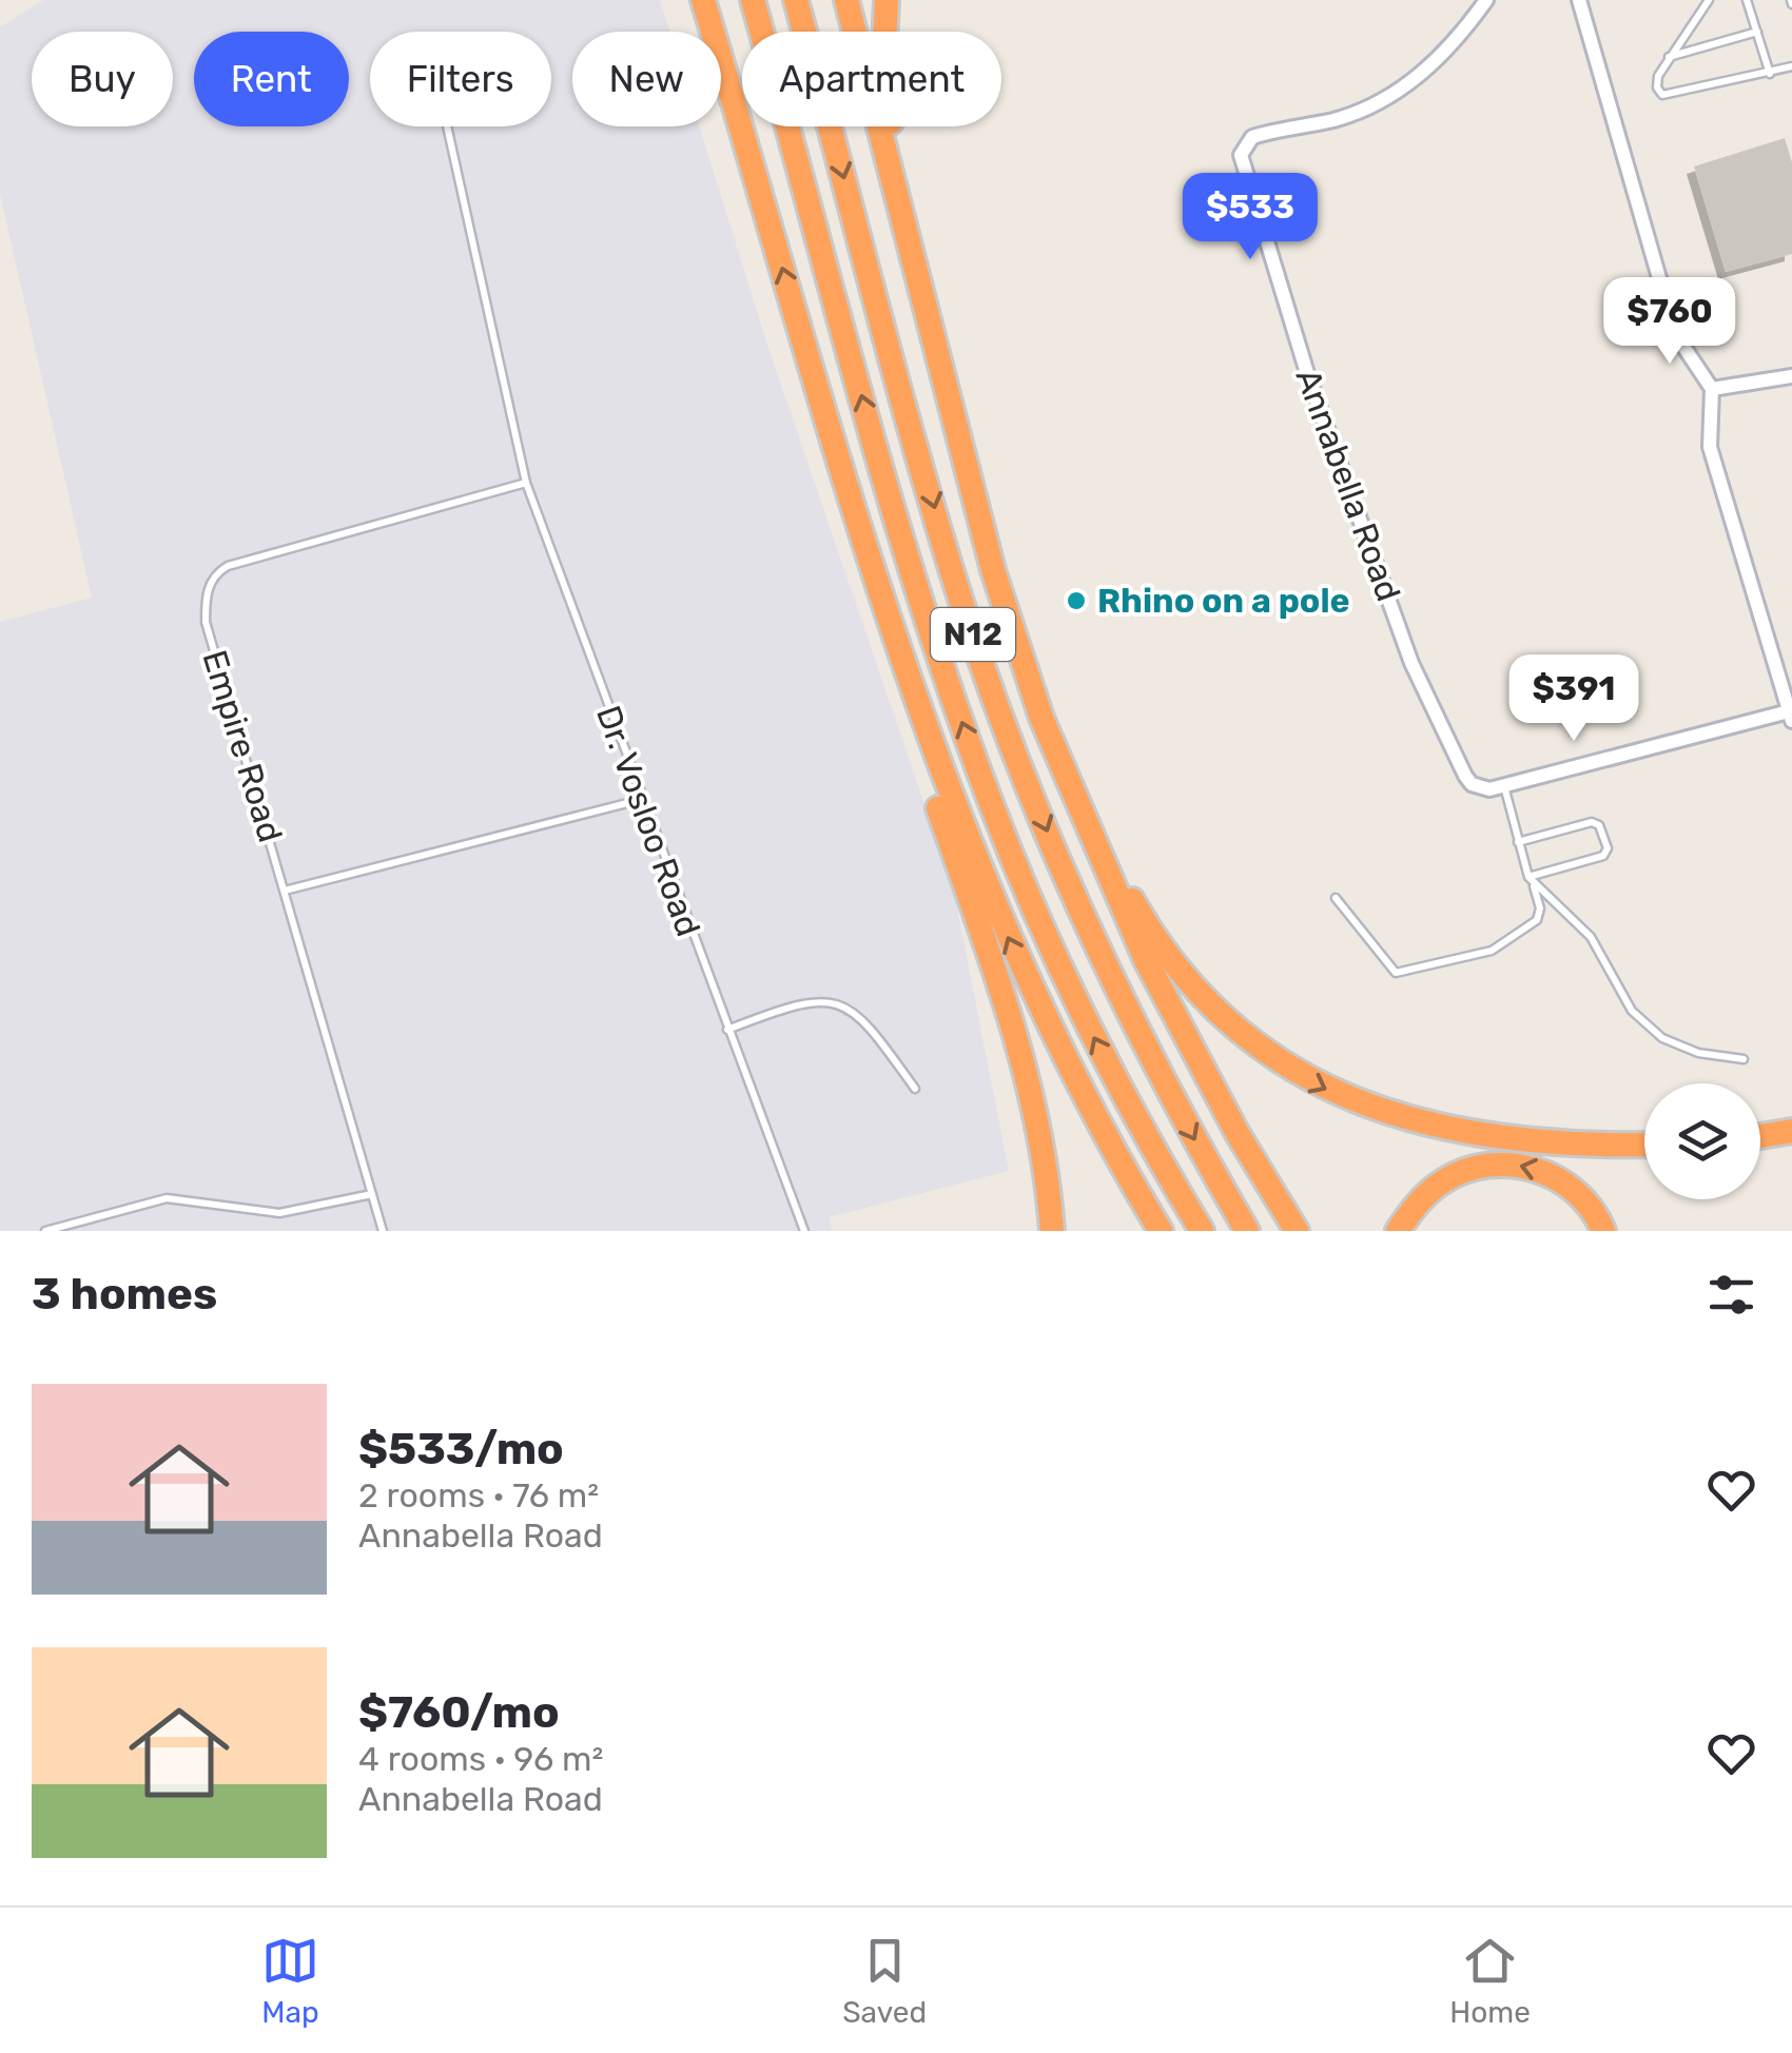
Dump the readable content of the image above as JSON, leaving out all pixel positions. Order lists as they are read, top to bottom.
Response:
{
  "streets": {
    "highway": ["N12"],
    "street": ["Annabella Road"],
    "lane": ["Empire Road", "Dr. Vosloo Road"]
  },
  "crossings": [
    ["Empire Road", "Dr. Vosloo Road"]
  ],
  "places": ["Rhino on a pole"],
  "page": {
    "chip": [
      "Buy",
      "Rent",
      "Filters",
      "New",
      "Apartment"
    ],
    "price": ["$533", "$760", "$391"],
    "heading": "3 homes",
    "list": [
      {
        "name": "$533/mo",
        "note": "2 rooms · 76 m² · Annabella Road"
      },
      {
        "name": "$760/mo",
        "note": "4 rooms · 96 m² · Annabella Road"
      }
    ],
    "tabs": ["Map", "Saved", "Home"]
  }
}
